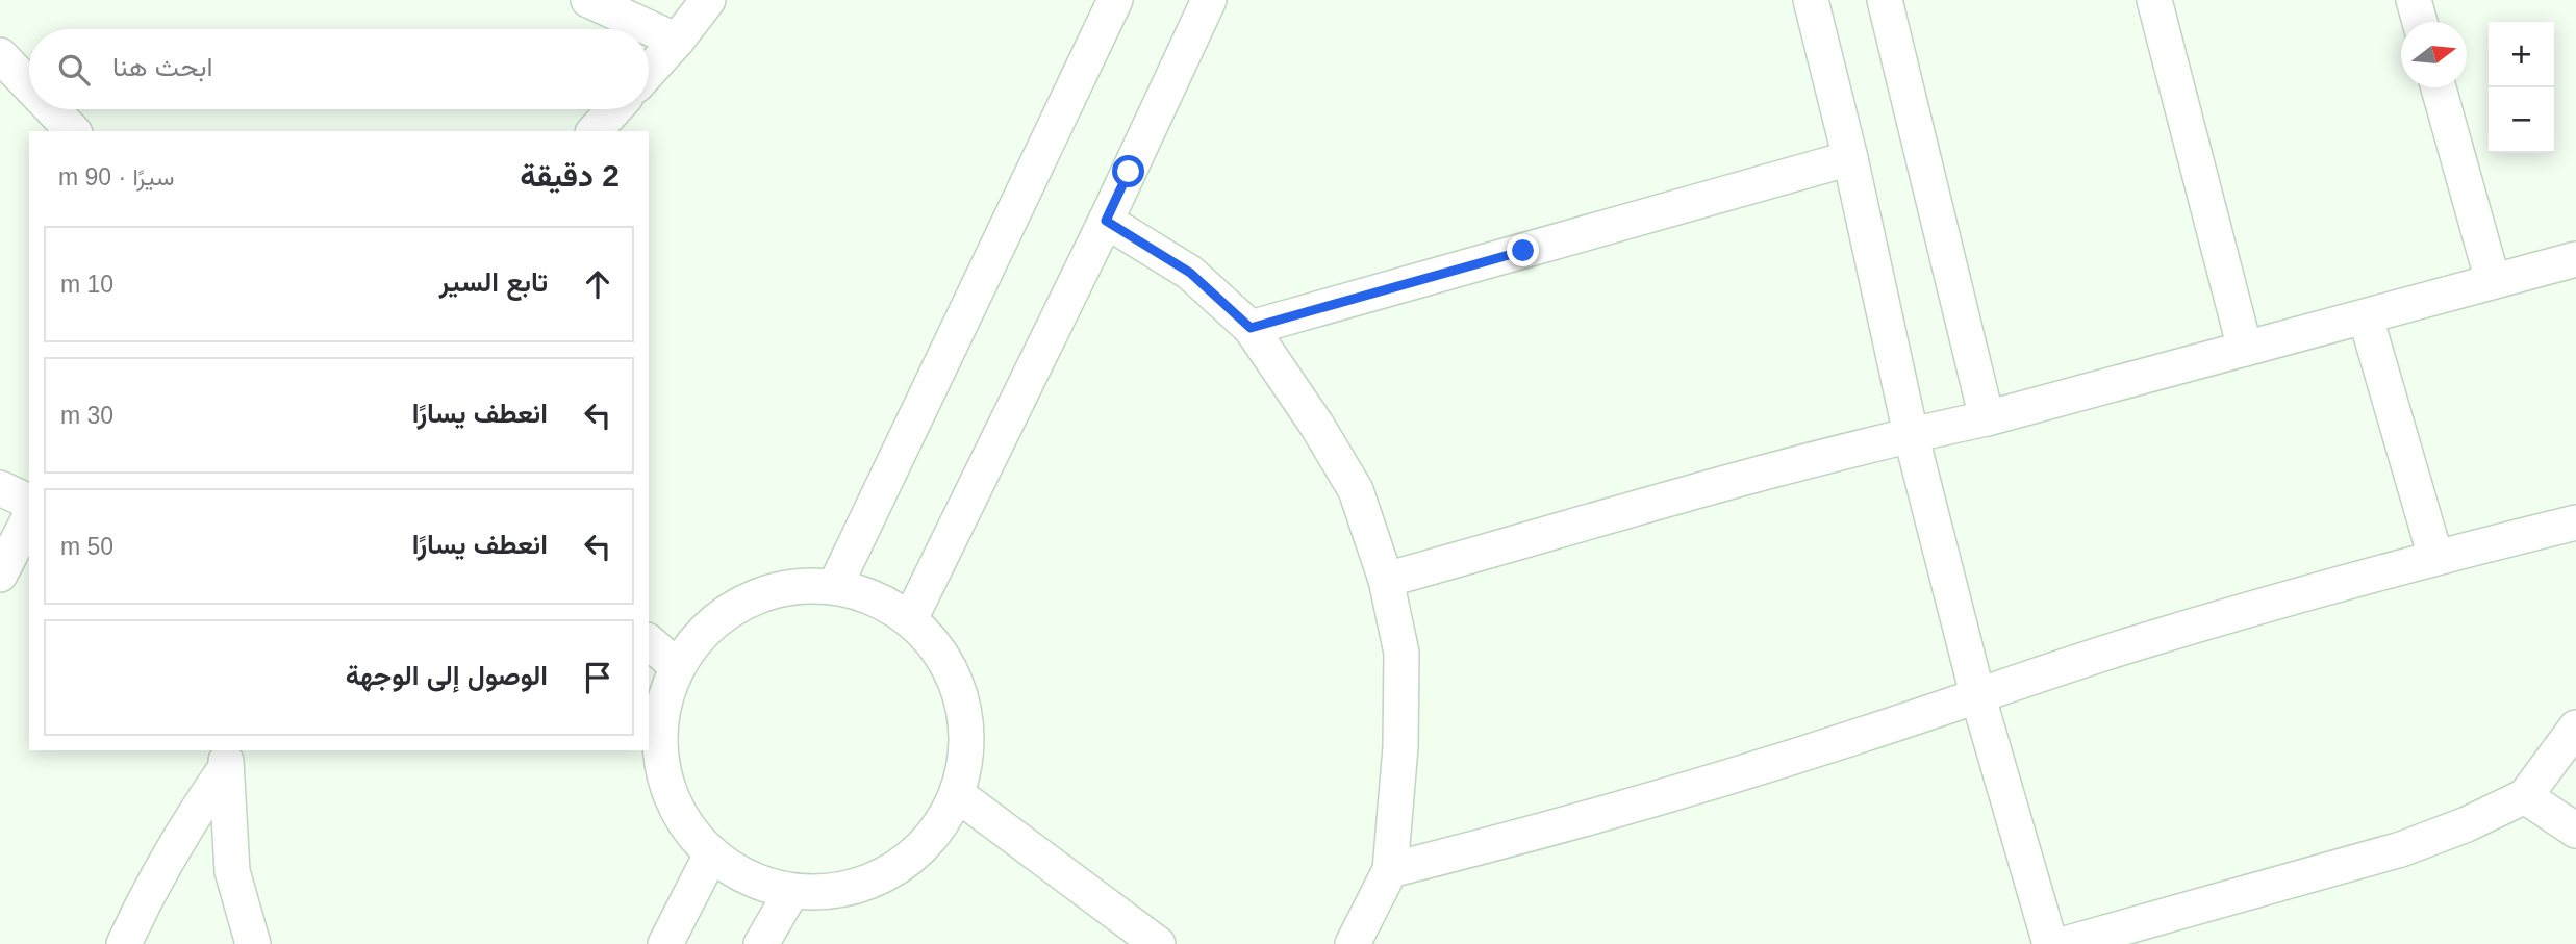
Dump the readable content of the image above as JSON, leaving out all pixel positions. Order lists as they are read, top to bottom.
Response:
{
  "north": "right",
  "page": {
    "map_buttons": ["+", "−"],
    "search": "ابحث هنا",
    "heading": ["2 دقيقة", "سيرًا · 90 m"],
    "list": [
      ["تابع السير", "10 m"],
      ["انعطف يسارًا", "30 m"],
      ["انعطف يسارًا", "50 m"],
      "الوصول إلى الوجهة"
    ]
  }
}
